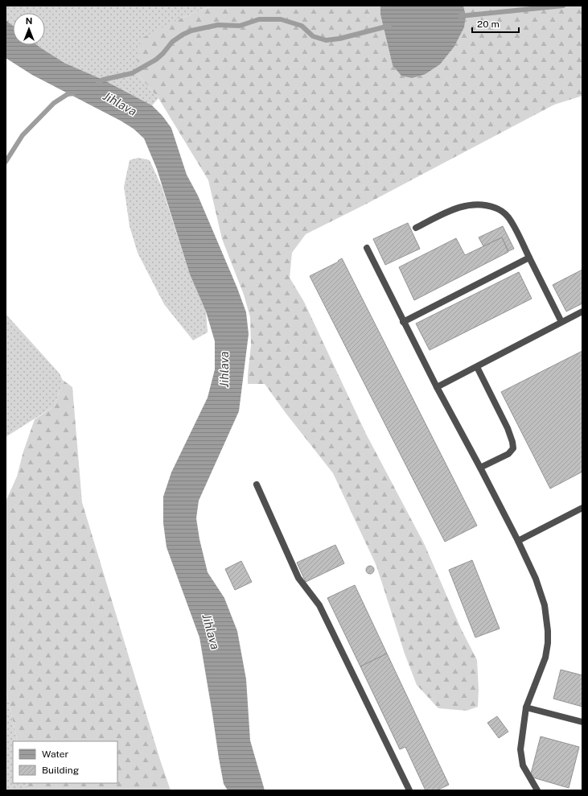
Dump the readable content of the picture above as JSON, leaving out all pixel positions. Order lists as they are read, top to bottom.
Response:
{
  "water": ["Jihlava"],
  "legend": ["Water", "Building"],
  "scale_bar": "20 m",
  "north": "top"
}
